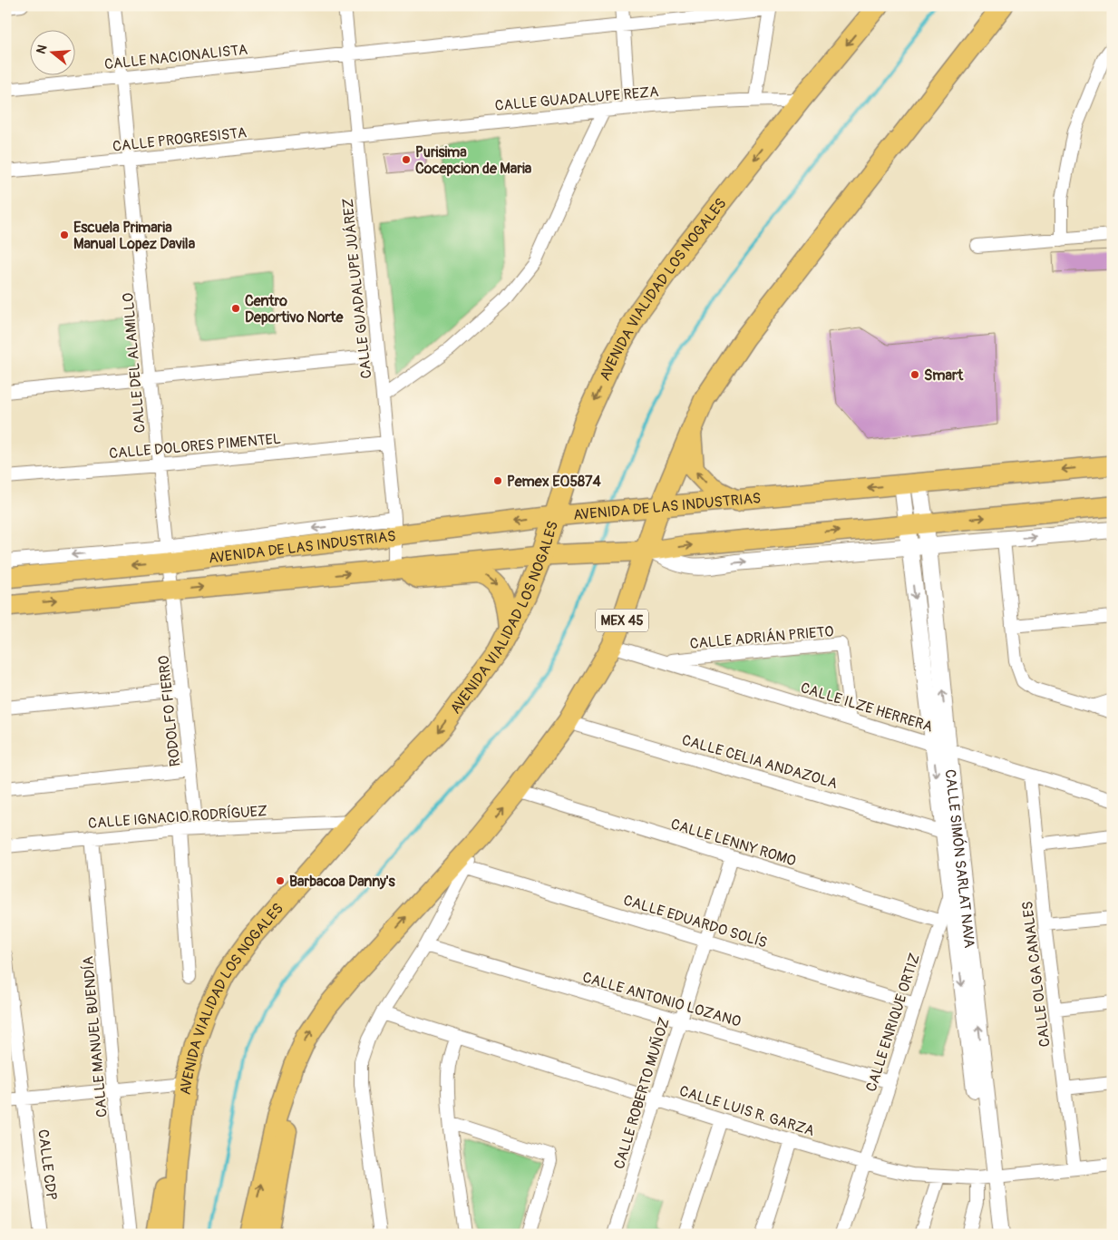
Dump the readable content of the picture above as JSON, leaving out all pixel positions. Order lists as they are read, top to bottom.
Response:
{
  "streets": {
    "highway": ["AVENIDA VIALIDAD LOS NOGALES", "MEX 45"],
    "main road": ["AVENIDA DE LAS INDUSTRIAS"],
    "street": [
      "CALLE NACIONALISTA",
      "CALLE GUADALUPE REZA",
      "CALLE PROGRESISTA",
      "CALLE GUADALUPE JUÁREZ",
      "CALLE DEL ALAMILLO",
      "CALLE DOLORES PIMENTEL",
      "CALLE ADRIÁN PRIETO",
      "CALLE ILZE HERRERA",
      "RODOLFO FIERRO",
      "CALLE CELIA ANDAZOLA",
      "CALLE IGNACIO RODRÍGUEZ",
      "CALLE LENNY ROMO",
      "CALLE SIMÓN SARLAT NAVA",
      "CALLE EDUARDO SOLÍS",
      "CALLE OLGA CANALES",
      "CALLE ANTONIO LOZANO",
      "CALLE ENRIQUE ORTIZ",
      "CALLE MANUEL BUENDÍA",
      "CALLE ROBERTO MUÑOZ",
      "CALLE LUIS R. GARZA",
      "CALLE CDP"
    ]
  },
  "crossings": [
    ["CALLE NACIONALISTA", "CALLE GUADALUPE JUÁREZ"],
    ["CALLE NACIONALISTA", "CALLE DEL ALAMILLO"],
    ["CALLE GUADALUPE REZA", "CALLE PROGRESISTA"],
    ["CALLE GUADALUPE REZA", "CALLE GUADALUPE JUÁREZ"],
    ["CALLE GUADALUPE REZA", "AVENIDA VIALIDAD LOS NOGALES"],
    ["CALLE PROGRESISTA", "CALLE GUADALUPE JUÁREZ"],
    ["CALLE PROGRESISTA", "CALLE DEL ALAMILLO"],
    ["CALLE GUADALUPE JUÁREZ", "CALLE DOLORES PIMENTEL"],
    ["CALLE GUADALUPE JUÁREZ", "AVENIDA DE LAS INDUSTRIAS"],
    ["AVENIDA VIALIDAD LOS NOGALES", "AVENIDA DE LAS INDUSTRIAS"],
    ["AVENIDA VIALIDAD LOS NOGALES", "CALLE IGNACIO RODRÍGUEZ"],
    ["CALLE DEL ALAMILLO", "CALLE DOLORES PIMENTEL"],
    ["CALLE DEL ALAMILLO", "AVENIDA DE LAS INDUSTRIAS"],
    ["AVENIDA DE LAS INDUSTRIAS", "MEX 45"],
    ["AVENIDA DE LAS INDUSTRIAS", "RODOLFO FIERRO"],
    ["AVENIDA DE LAS INDUSTRIAS", "CALLE SIMÓN SARLAT NAVA"],
    ["MEX 45", "CALLE ILZE HERRERA"],
    ["MEX 45", "CALLE CELIA ANDAZOLA"],
    ["MEX 45", "CALLE LENNY ROMO"],
    ["CALLE ADRIÁN PRIETO", "CALLE ILZE HERRERA"],
    ["CALLE ILZE HERRERA", "CALLE SIMÓN SARLAT NAVA"],
    ["CALLE ILZE HERRERA", "CALLE OLGA CANALES"],
    ["RODOLFO FIERRO", "CALLE IGNACIO RODRÍGUEZ"],
    ["CALLE CELIA ANDAZOLA", "CALLE SIMÓN SARLAT NAVA"],
    ["CALLE IGNACIO RODRÍGUEZ", "CALLE MANUEL BUENDÍA"],
    ["CALLE LENNY ROMO", "CALLE ENRIQUE ORTIZ"],
    ["CALLE LENNY ROMO", "CALLE ROBERTO MUÑOZ"],
    ["CALLE SIMÓN SARLAT NAVA", "CALLE ENRIQUE ORTIZ"],
    ["CALLE SIMÓN SARLAT NAVA", "CALLE LUIS R. GARZA"],
    ["CALLE EDUARDO SOLÍS", "CALLE ENRIQUE ORTIZ"],
    ["CALLE EDUARDO SOLÍS", "CALLE ROBERTO MUÑOZ"],
    ["CALLE OLGA CANALES", "CALLE LUIS R. GARZA"],
    ["CALLE ANTONIO LOZANO", "CALLE ENRIQUE ORTIZ"],
    ["CALLE ANTONIO LOZANO", "CALLE ROBERTO MUÑOZ"],
    ["CALLE ENRIQUE ORTIZ", "CALLE LUIS R. GARZA"],
    ["CALLE ROBERTO MUÑOZ", "CALLE LUIS R. GARZA"]
  ],
  "places": [
    "Purisima Cocepcion de Maria",
    "Escuela Primaria Manual Lopez Davila",
    "Centro Deportivo Norte",
    "Smart",
    "Pemex E05874",
    "Barbacoa Danny's"
  ],
  "north": "left"
}
